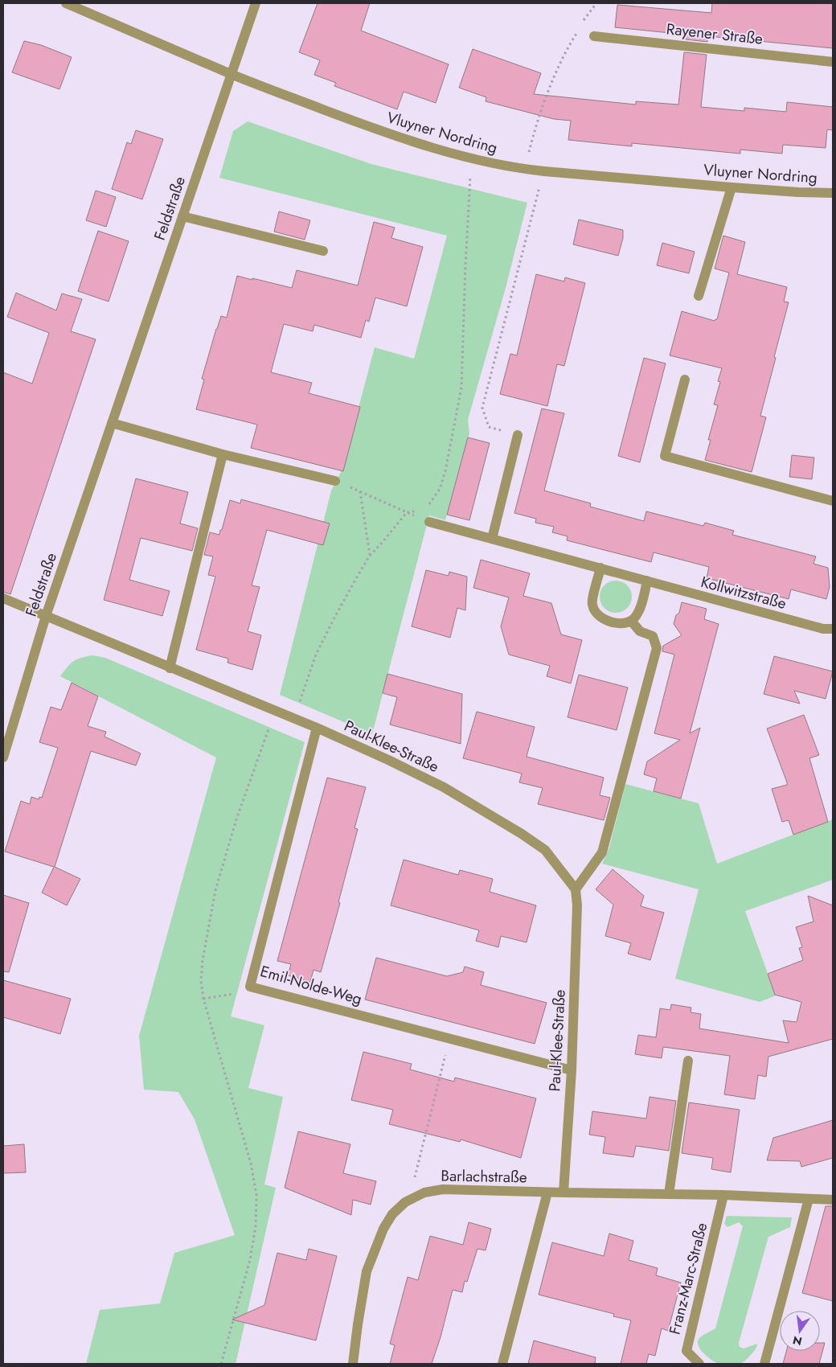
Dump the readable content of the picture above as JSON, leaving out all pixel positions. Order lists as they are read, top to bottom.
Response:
{
  "streets": {
    "street": [
      "Rayener Straße",
      "Vluyner Nordring",
      "Feldstraße",
      "Kollwitzstraße",
      "Paul-Klee-Straße",
      "Emil-Nolde-Weg",
      "Barlachstraße",
      "Franz-Marc-Straße"
    ]
  },
  "crossings": [
    ["Vluyner Nordring", "Feldstraße"],
    ["Feldstraße", "Paul-Klee-Straße"],
    ["Paul-Klee-Straße", "Emil-Nolde-Weg"],
    ["Paul-Klee-Straße", "Barlachstraße"],
    ["Barlachstraße", "Franz-Marc-Straße"]
  ],
  "north": "bottom"
}
